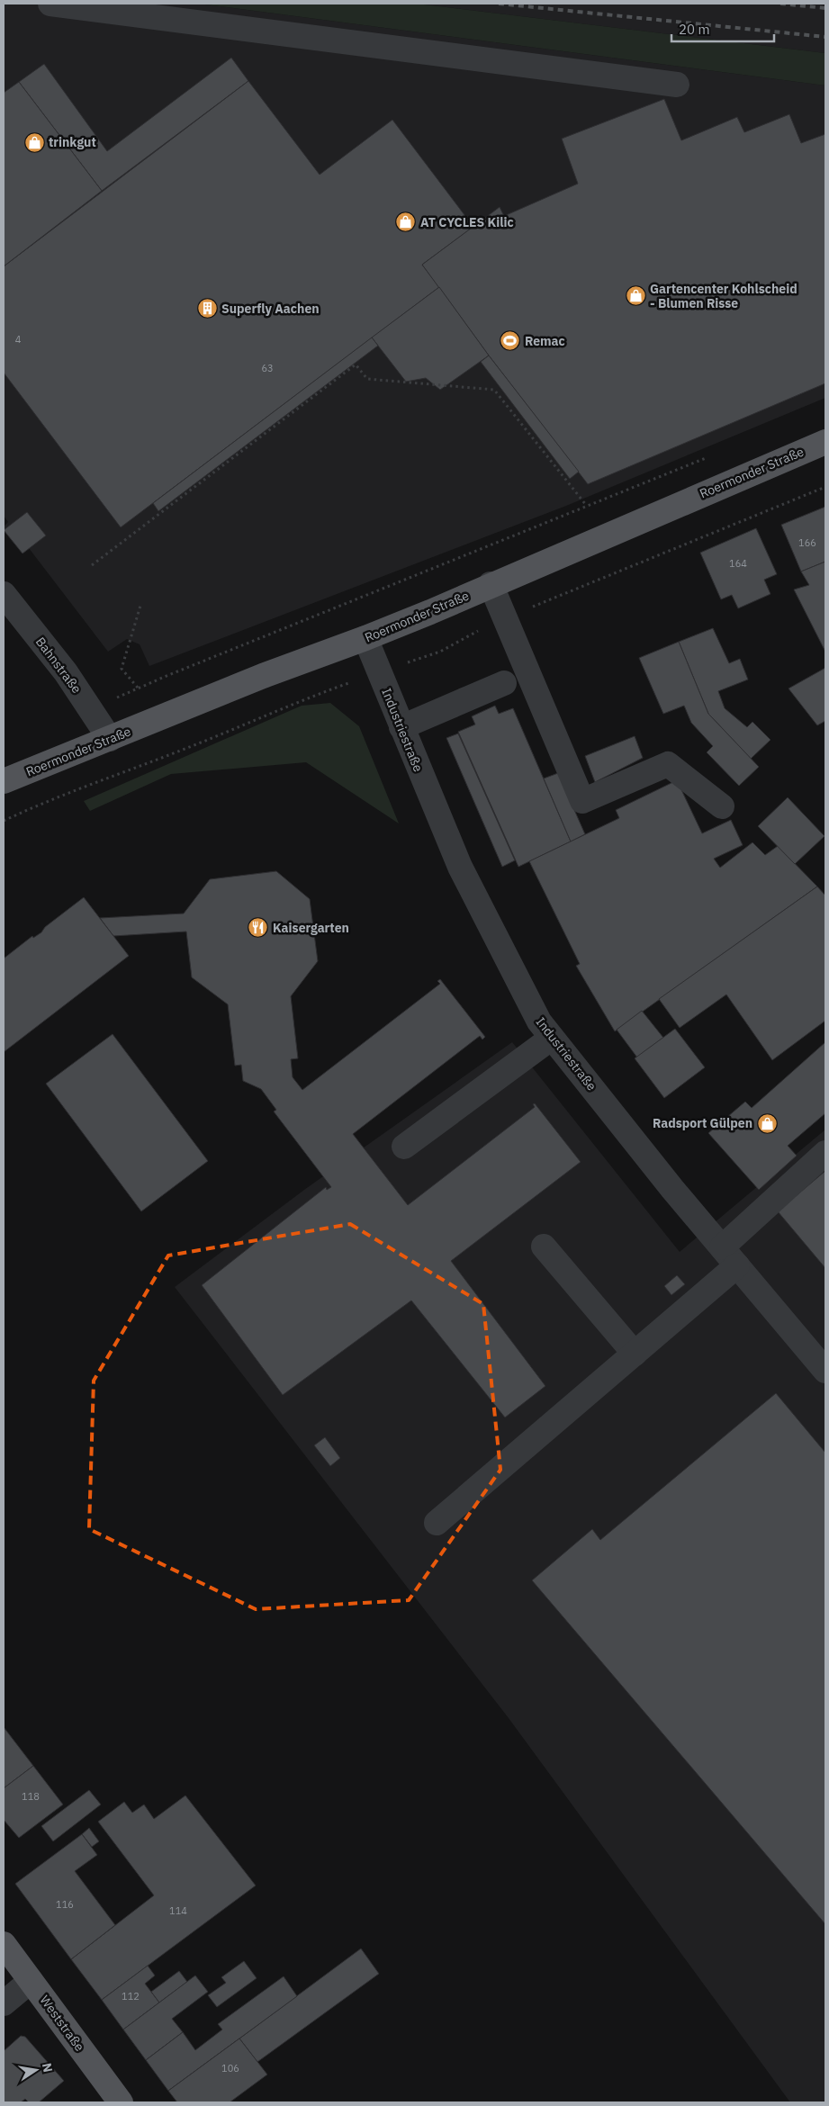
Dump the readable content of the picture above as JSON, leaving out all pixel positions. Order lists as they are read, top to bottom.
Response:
{
  "streets": {
    "main road": ["Roermonder Straße", "Weststraße"],
    "street": ["Bahnstraße", "Industriestraße"]
  },
  "crossings": [
    ["Roermonder Straße", "Bahnstraße"],
    ["Roermonder Straße", "Industriestraße"]
  ],
  "places": {
    "shop": [
      "trinkgut",
      "AT CYCLES Kilic",
      "Gartencenter Kohlscheid - Blumen Risse",
      "Radsport Gülpen"
    ],
    "building": ["Superfly Aachen"],
    "sports": ["Remac"],
    "restaurant": ["Kaisergarten"]
  },
  "house_numbers": [
    "4",
    "63",
    "166",
    "164",
    "118",
    "116",
    "114",
    "112",
    "106"
  ],
  "scale_bar": "20 m",
  "north": "right"
}
